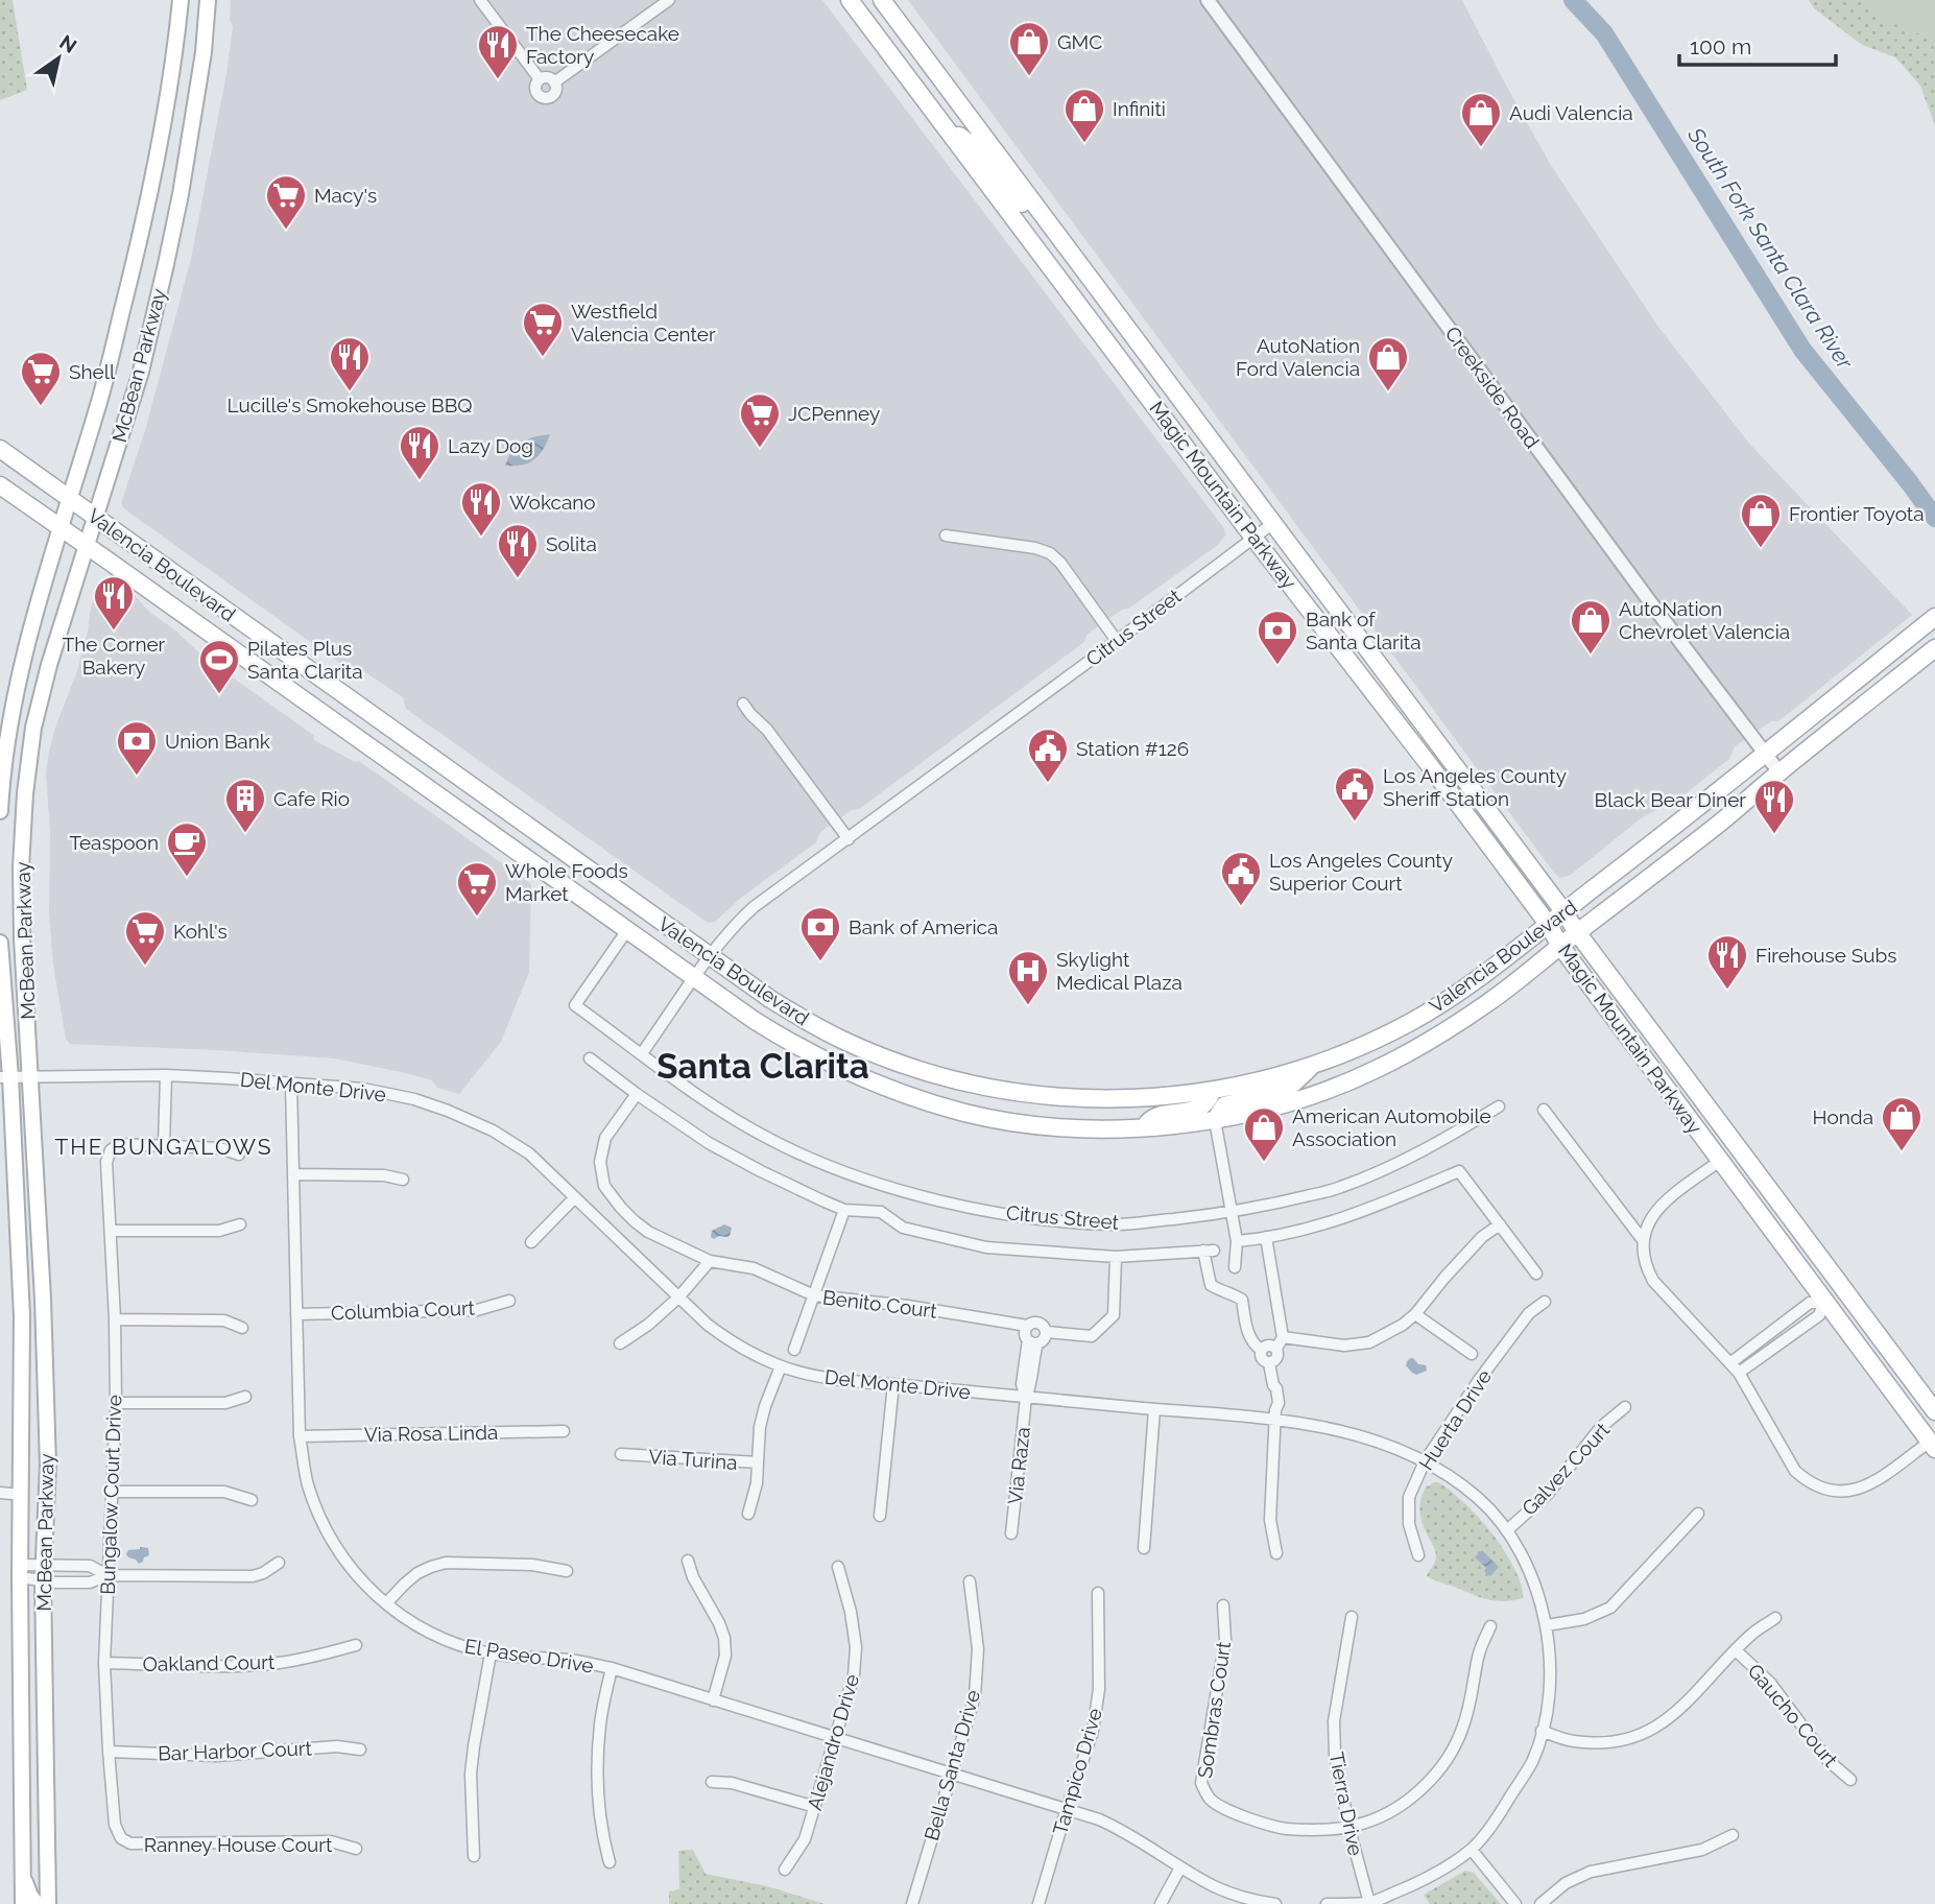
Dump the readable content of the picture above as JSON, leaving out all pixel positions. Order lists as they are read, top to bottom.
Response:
{
  "streets": {
    "main road": ["McBean Parkway", "Magic Mountain Parkway", "Valencia Boulevard"],
    "street": [
      "Creekside Road",
      "Citrus Street",
      "Del Monte Drive",
      "Benito Court",
      "Columbia Court",
      "Huerta Drive",
      "Via Rosa Linda",
      "Via Turina",
      "Via Raza",
      "Galvez Court",
      "Bungalow Court Drive",
      "El Paseo Drive",
      "Oakland Court",
      "Sombras Court",
      "Gaucho Court",
      "Alejandro Drive",
      "Bar Harbor Court",
      "Bella Santa Drive",
      "Tampico Drive",
      "Tierra Drive",
      "Ranney House Court"
    ]
  },
  "crossings": [
    ["McBean Parkway", "Valencia Boulevard"],
    ["McBean Parkway", "Del Monte Drive"],
    ["Creekside Road", "Valencia Boulevard"],
    ["Magic Mountain Parkway", "Valencia Boulevard"],
    ["Magic Mountain Parkway", "Citrus Street"],
    ["Valencia Boulevard", "Citrus Street"],
    ["Del Monte Drive", "Huerta Drive"],
    ["Del Monte Drive", "Via Raza"],
    ["Del Monte Drive", "Galvez Court"],
    ["Del Monte Drive", "El Paseo Drive"],
    ["Benito Court", "Via Raza"],
    ["Columbia Court", "El Paseo Drive"],
    ["Via Rosa Linda", "El Paseo Drive"],
    ["Bungalow Court Drive", "Oakland Court"],
    ["Bungalow Court Drive", "Bar Harbor Court"],
    ["Bungalow Court Drive", "Ranney House Court"],
    ["El Paseo Drive", "Alejandro Drive"],
    ["El Paseo Drive", "Bella Santa Drive"],
    ["El Paseo Drive", "Tampico Drive"],
    ["Sombras Court", "Tierra Drive"]
  ],
  "districts": ["Santa Clarita", "THE BUNGALOWS"],
  "water": ["South Fork Santa Clara River"],
  "places": {
    "shop": [
      "GMC",
      "Infiniti",
      "Audi Valencia",
      "AutoNation Ford Valencia",
      "Frontier Toyota",
      "AutoNation Chevrolet Valencia",
      "Honda",
      "American Automobile Association"
    ],
    "restaurant": [
      "The Cheesecake Factory",
      "Lucille's Smokehouse BBQ",
      "Lazy Dog",
      "Wokcano",
      "Solita",
      "The Corner Bakery",
      "Black Bear Diner",
      "Firehouse Subs"
    ],
    "supermarket": [
      "Macy's",
      "Westfield Valencia Center",
      "Shell",
      "JCPenney",
      "Whole Foods Market",
      "Kohl's"
    ],
    "bank": ["Bank of Santa Clarita", "Union Bank", "Bank of America"],
    "sports": ["Pilates Plus Santa Clarita"],
    "public building": ["Station #126", "Los Angeles County Sheriff Station", "Los Angeles County Superior Court"],
    "building": ["Cafe Rio"],
    "cafe": ["Teaspoon"],
    "hospital": ["Skylight Medical Plaza"]
  },
  "scale_bar": "100 m",
  "north": "top right"
}
